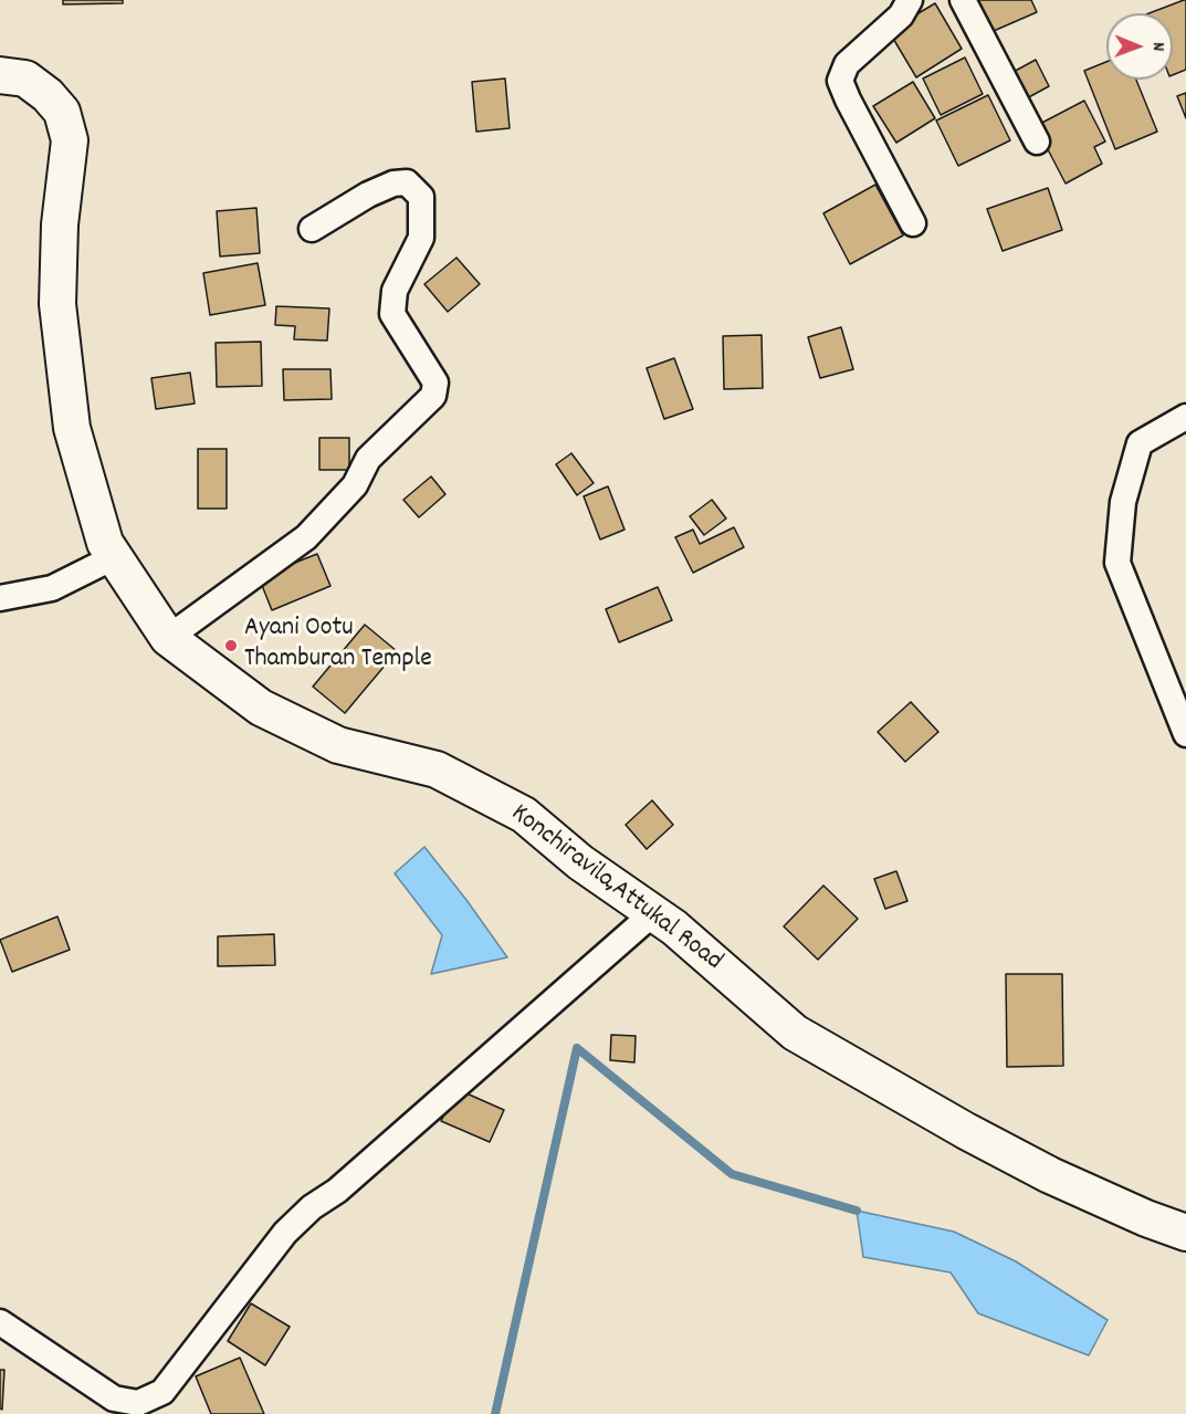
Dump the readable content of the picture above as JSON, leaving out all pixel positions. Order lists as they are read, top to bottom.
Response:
{
  "streets": {
    "main road": ["Konchiravila,Attukal Road"]
  },
  "places": ["Ayani Ootu Thamburan Temple"],
  "north": "right"
}
